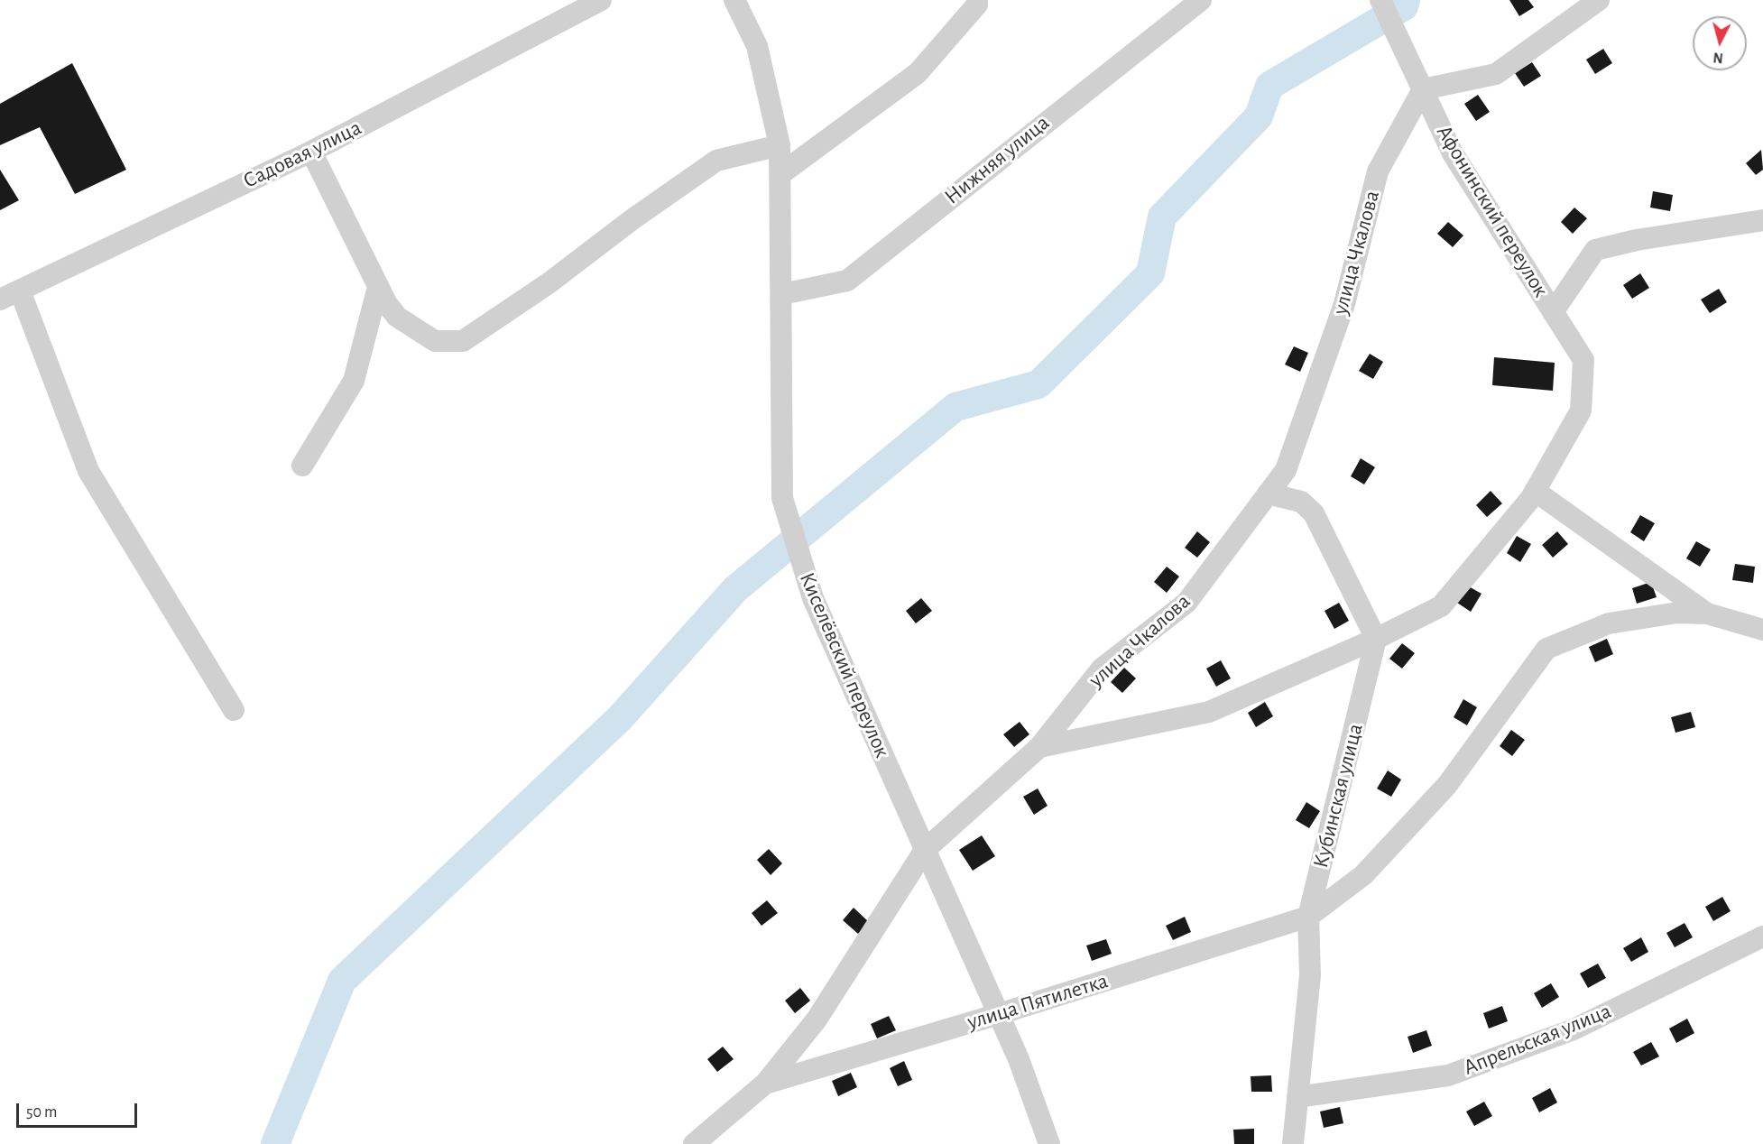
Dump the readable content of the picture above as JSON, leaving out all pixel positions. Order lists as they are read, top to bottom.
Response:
{
  "streets": {
    "street": [
      "Садовая улица",
      "Нижняя улица",
      "Афонинский переулок",
      "улица Чкалова",
      "Киселёвский переулок",
      "Кубинская улица",
      "улица Пятилетка",
      "Апрельская улица"
    ]
  },
  "crossings": [
    ["Нижняя улица", "Киселёвский переулок"],
    ["Афонинский переулок", "улица Чкалова"],
    ["улица Чкалова", "улица Пятилетка"],
    ["Киселёвский переулок", "улица Пятилетка"],
    ["Кубинская улица", "улица Пятилетка"],
    ["Кубинская улица", "Апрельская улица"]
  ],
  "scale_bar": "50 m",
  "north": "bottom"
}
